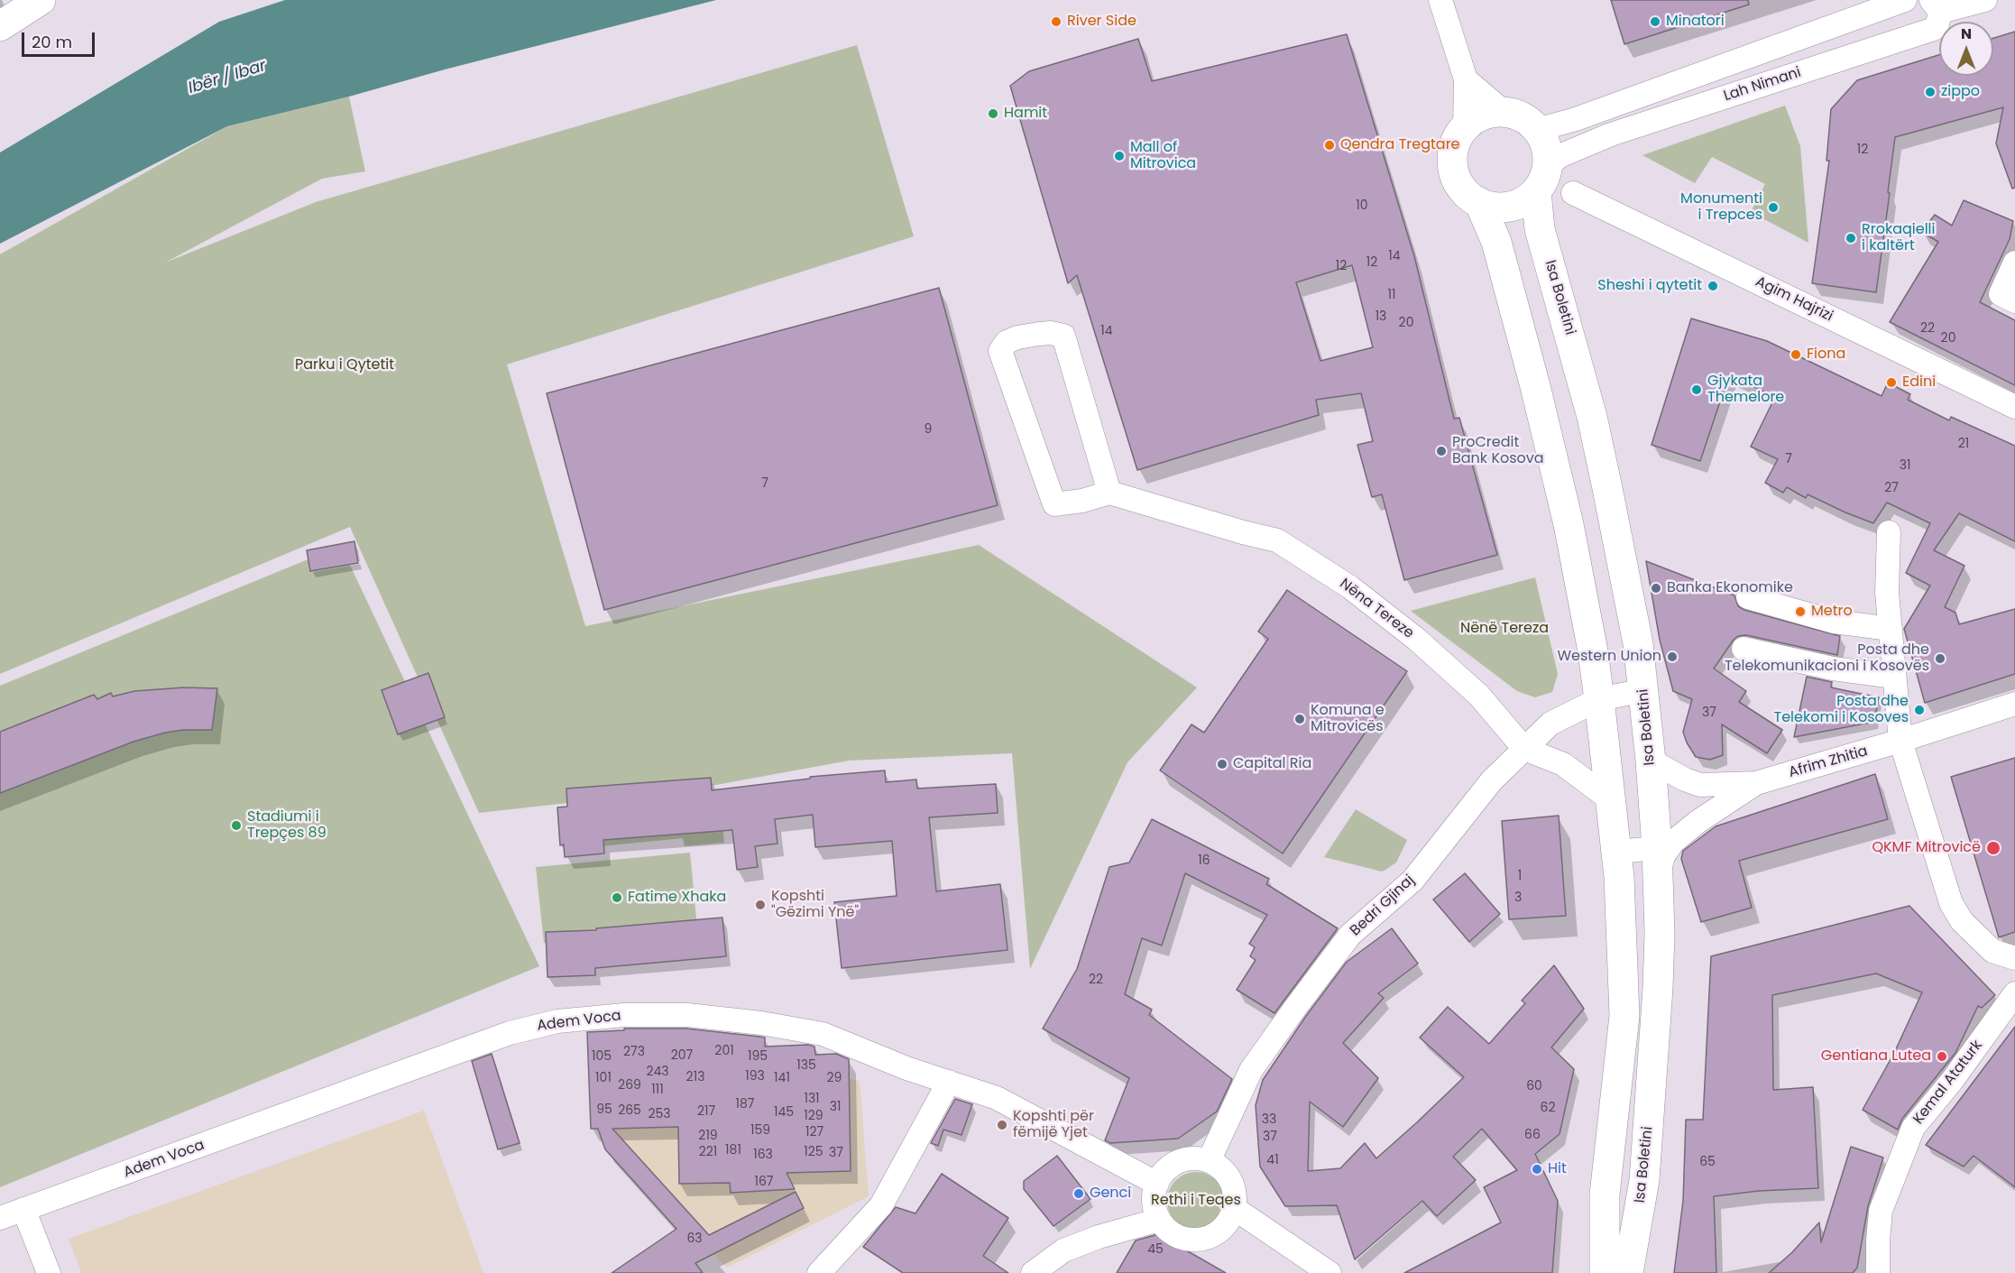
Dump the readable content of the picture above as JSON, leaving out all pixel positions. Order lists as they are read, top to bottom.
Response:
{
  "streets": {
    "street": [
      "Lah Nimani",
      "Isa Boletini",
      "Agim Hajrizi",
      "Nëna Tereze",
      "Afrim Zhitia",
      "Bedri Gjinaj",
      "Adem Voca",
      "Kemal Ataturk"
    ]
  },
  "crossings": [
    ["Lah Nimani", "Isa Boletini"],
    ["Isa Boletini", "Afrim Zhitia"],
    ["Nëna Tereze", "Bedri Gjinaj"],
    ["Bedri Gjinaj", "Adem Voca"]
  ],
  "water": ["Ibër / Ibar"],
  "parks": ["Parku i Qytetit", "Nënë Tereza", "Rethi i Teqes"],
  "places": [
    "River Side",
    "Minatori",
    "zippo",
    "Hamit",
    "Qendra Tregtare",
    "Mall of Mitrovica",
    "Monumenti i Trepces",
    "Rrokaqielli i kaltërt",
    "Sheshi i qytetit",
    "Fiona",
    "Edini",
    "Gjykata Themelore",
    "ProCredit Bank Kosova",
    "Banka Ekonomike",
    "Metro",
    "Western Union",
    "Posta dhe Telekomunikacioni i Kosovës",
    "Posta dhe Telekomi i Kosoves",
    "Komuna e Mitrovicës",
    "Capital Ria",
    "Stadiumi i Trepçes 89",
    "QKMF Mitrovicë",
    "Fatime Xhaka",
    "Kopshti \"Gëzimi Ynë\"",
    "Gentiana Lutea",
    "Kopshti për fëmijë Yjet",
    "Hit",
    "Genci"
  ],
  "house_numbers": [
    "12",
    "10",
    "14",
    "12",
    "12",
    "11",
    "13",
    "20",
    "22",
    "14",
    "20",
    "9",
    "21",
    "7",
    "31",
    "7",
    "27",
    "37",
    "16",
    "1",
    "3",
    "22",
    "201",
    "273",
    "207",
    "105",
    "195",
    "135",
    "243",
    "193",
    "213",
    "101",
    "141",
    "29",
    "269",
    "60",
    "111",
    "131",
    "187",
    "31",
    "62",
    "95",
    "265",
    "217",
    "145",
    "253",
    "129",
    "33",
    "159",
    "127",
    "66",
    "219",
    "37",
    "181",
    "221",
    "125",
    "37",
    "163",
    "41",
    "65",
    "167",
    "63",
    "45"
  ],
  "scale_bar": "20 m",
  "north": "top"
}
